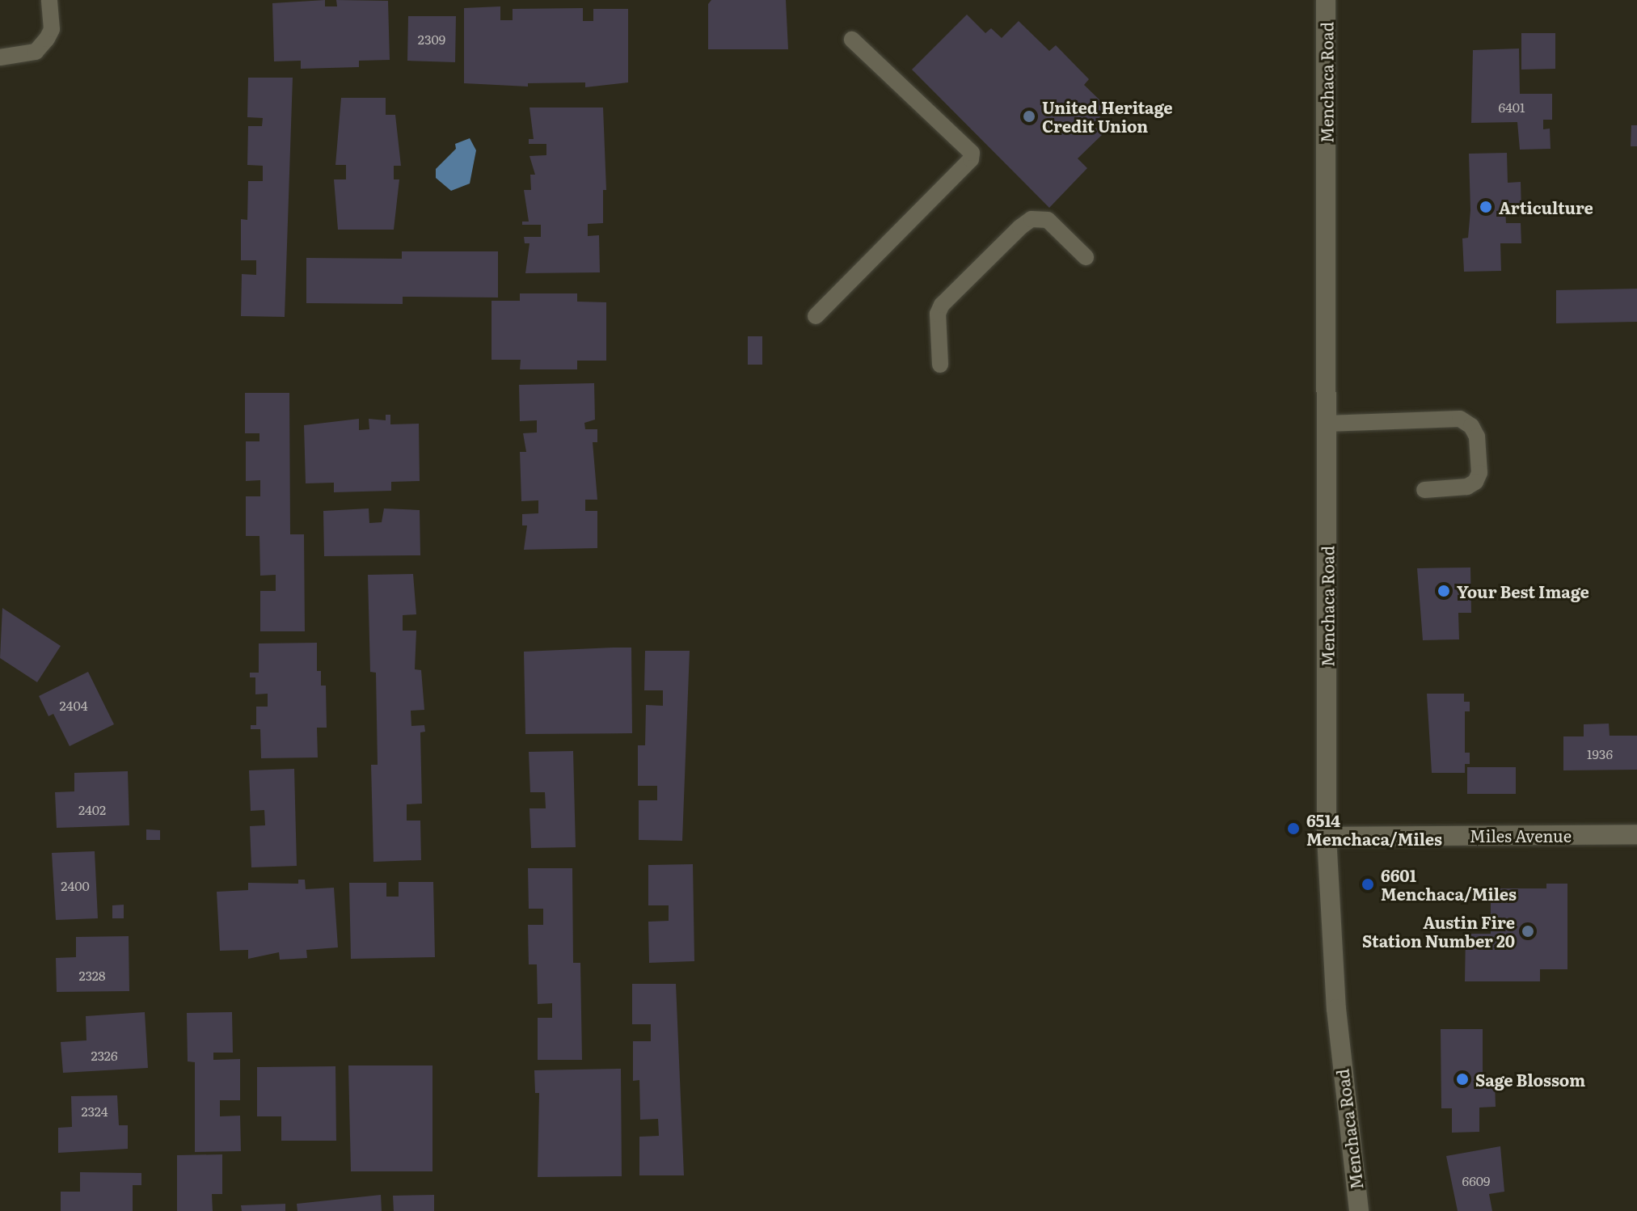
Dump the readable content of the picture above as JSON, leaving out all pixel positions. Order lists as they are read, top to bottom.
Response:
{
  "streets": {
    "main road": ["Menchaca Road", "Miles Avenue"]
  },
  "crossings": [
    ["Menchaca Road", "Miles Avenue"]
  ],
  "places": [
    "United Heritage Credit Union",
    "Articulture",
    "Your Best Image",
    "6514 Menchaca/Miles",
    "6601 Menchaca/Miles",
    "Austin Fire Station Number 20",
    "Sage Blossom"
  ],
  "house_numbers": [
    "2309",
    "6401",
    "2404",
    "1936",
    "2402",
    "2400",
    "2328",
    "2326",
    "2324",
    "6609"
  ]
}
